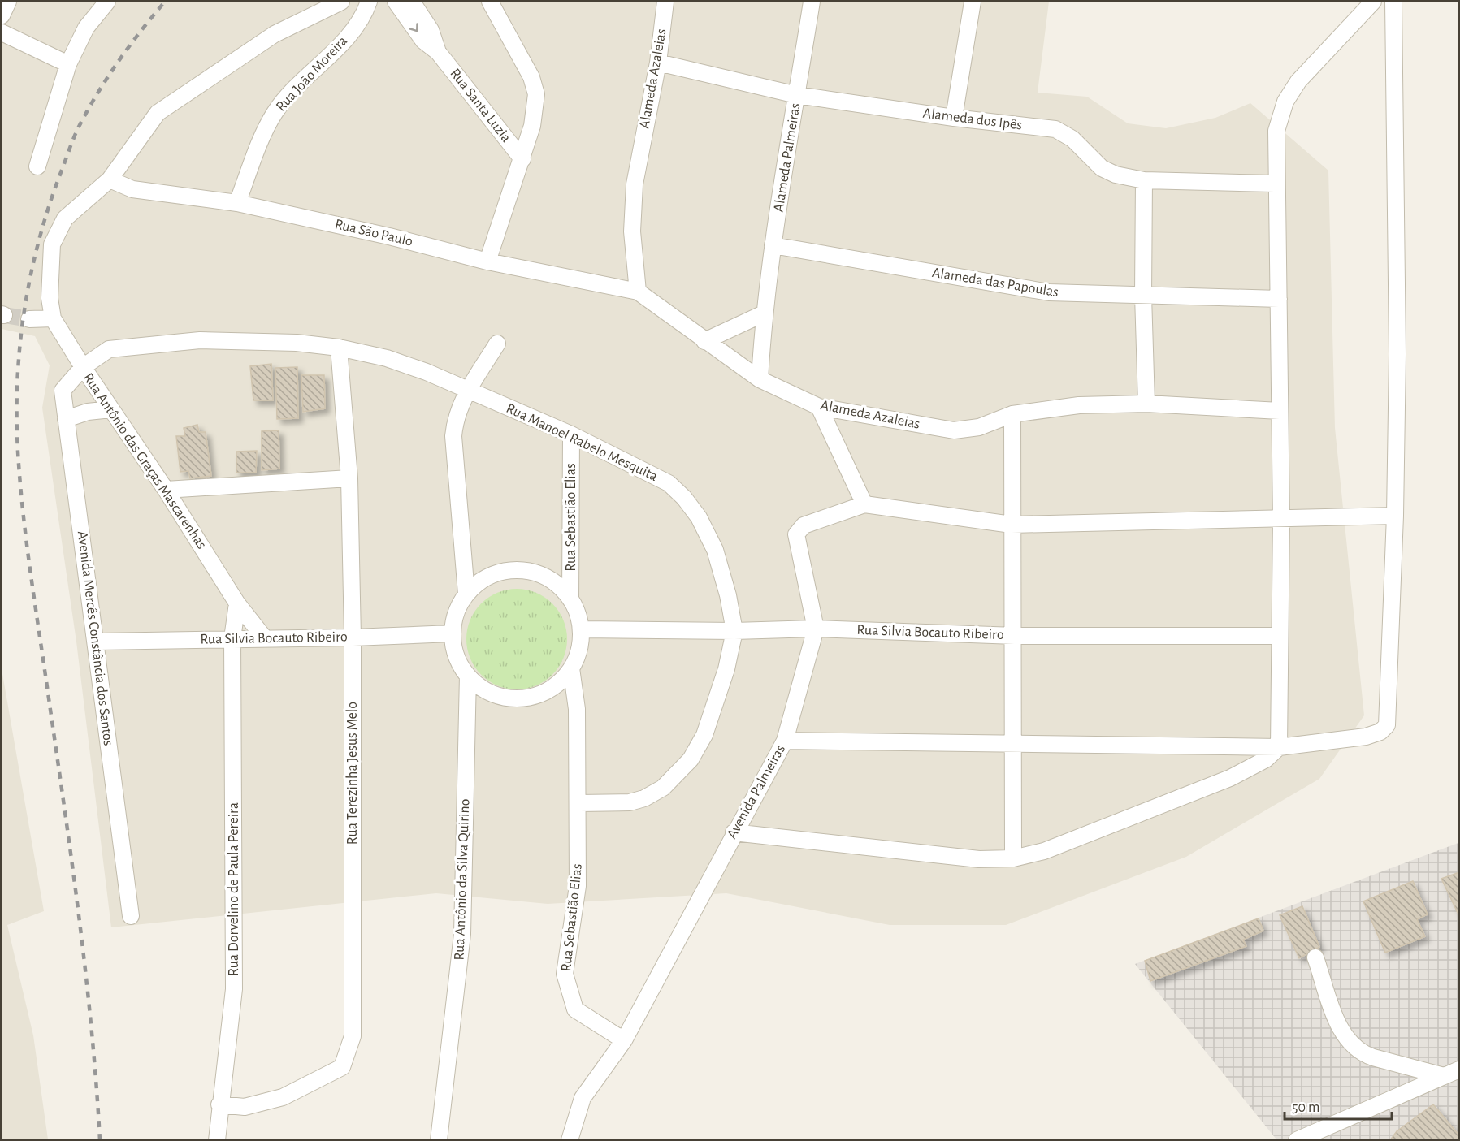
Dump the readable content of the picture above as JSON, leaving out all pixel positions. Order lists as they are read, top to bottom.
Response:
{
  "streets": {
    "street": [
      "Rua João Moreira",
      "Alameda Azaleias",
      "Rua Santa Luzia",
      "Alameda dos Ipês",
      "Alameda Palmeiras",
      "Rua São Paulo",
      "Alameda das Papoulas",
      "Rua Manoel Rabelo Mesquita",
      "Rua Antônio das Graças Mascarenhas",
      "Rua Sebastião Elias",
      "Rua Silvia Bocauto Ribeiro",
      "Avenida Mercês Constância dos Santos",
      "Rua Terezinha Jesus Melo",
      "Avenida Palmeiras",
      "Rua Antônio da Silva Quirino",
      "Rua Dorvelino de Paula Pereira"
    ]
  },
  "crossings": [
    ["Rua João Moreira", "Rua São Paulo"],
    ["Alameda Azaleias", "Alameda dos Ipês"],
    ["Alameda Azaleias", "Alameda Palmeiras"],
    ["Alameda Azaleias", "Rua São Paulo"],
    ["Alameda dos Ipês", "Alameda Palmeiras"],
    ["Alameda Palmeiras", "Alameda das Papoulas"],
    ["Rua Manoel Rabelo Mesquita", "Rua Antônio das Graças Mascarenhas"],
    ["Rua Manoel Rabelo Mesquita", "Rua Sebastião Elias"],
    ["Rua Manoel Rabelo Mesquita", "Rua Silvia Bocauto Ribeiro"],
    ["Rua Manoel Rabelo Mesquita", "Avenida Mercês Constância dos Santos"],
    ["Rua Manoel Rabelo Mesquita", "Rua Terezinha Jesus Melo"],
    ["Rua Antônio das Graças Mascarenhas", "Rua Silvia Bocauto Ribeiro"],
    ["Rua Antônio das Graças Mascarenhas", "Avenida Mercês Constância dos Santos"],
    ["Rua Sebastião Elias", "Rua Silvia Bocauto Ribeiro"],
    ["Rua Sebastião Elias", "Avenida Palmeiras"],
    ["Rua Sebastião Elias", "Rua Antônio da Silva Quirino"],
    ["Rua Silvia Bocauto Ribeiro", "Avenida Mercês Constância dos Santos"],
    ["Rua Silvia Bocauto Ribeiro", "Rua Terezinha Jesus Melo"],
    ["Rua Silvia Bocauto Ribeiro", "Avenida Palmeiras"],
    ["Rua Silvia Bocauto Ribeiro", "Rua Antônio da Silva Quirino"],
    ["Rua Silvia Bocauto Ribeiro", "Rua Dorvelino de Paula Pereira"],
    ["Rua Terezinha Jesus Melo", "Rua Dorvelino de Paula Pereira"]
  ],
  "scale_bar": "50 m"
}
